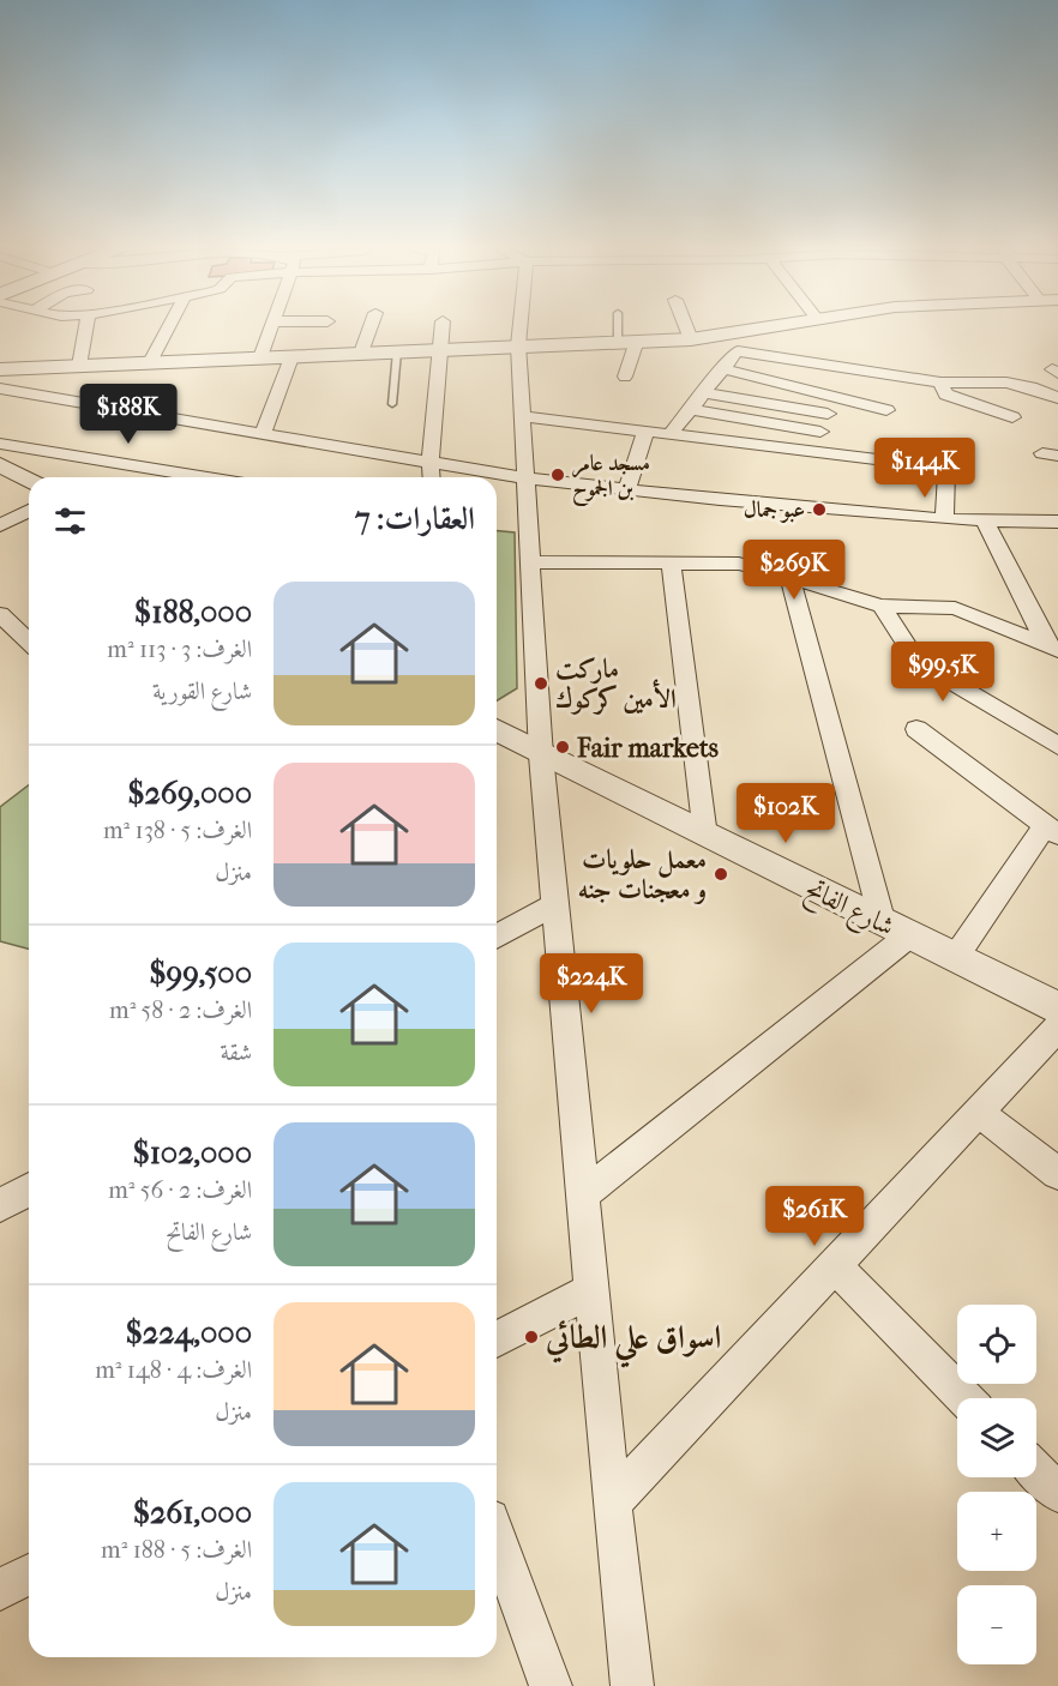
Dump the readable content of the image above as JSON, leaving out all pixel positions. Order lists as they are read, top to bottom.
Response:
{
  "streets": {
    "street": ["شارع الفاتح"]
  },
  "places": [
    "مسجد عامر بن الجموح",
    "عبو جمال",
    "ماركت الأمين كركوك",
    "Fair markets",
    "معمل حلويات و معجنات جنه",
    "اسواق علي الطائي"
  ],
  "page": {
    "price": [
      "$188K",
      "$144K",
      "$269K",
      "$99.5K",
      "$102K",
      "$224K",
      "$261K"
    ],
    "heading": "العقارات: 7",
    "list": [
      {
        "name": "$188,000",
        "note": "الغرف: 3 · 113 m² · شارع القورية"
      },
      {
        "name": "$269,000",
        "note": "الغرف: 5 · 138 m² · منزل"
      },
      {
        "name": "$99,500",
        "note": "الغرف: 2 · 58 m² · شقة"
      },
      {
        "name": "$102,000",
        "note": "الغرف: 2 · 56 m² · شارع الفاتح"
      },
      {
        "name": "$224,000",
        "note": "الغرف: 4 · 148 m² · منزل"
      },
      {
        "name": "$261,000",
        "note": "الغرف: 5 · 188 m² · منزل"
      }
    ],
    "map_buttons": ["+", "−"]
  }
}
